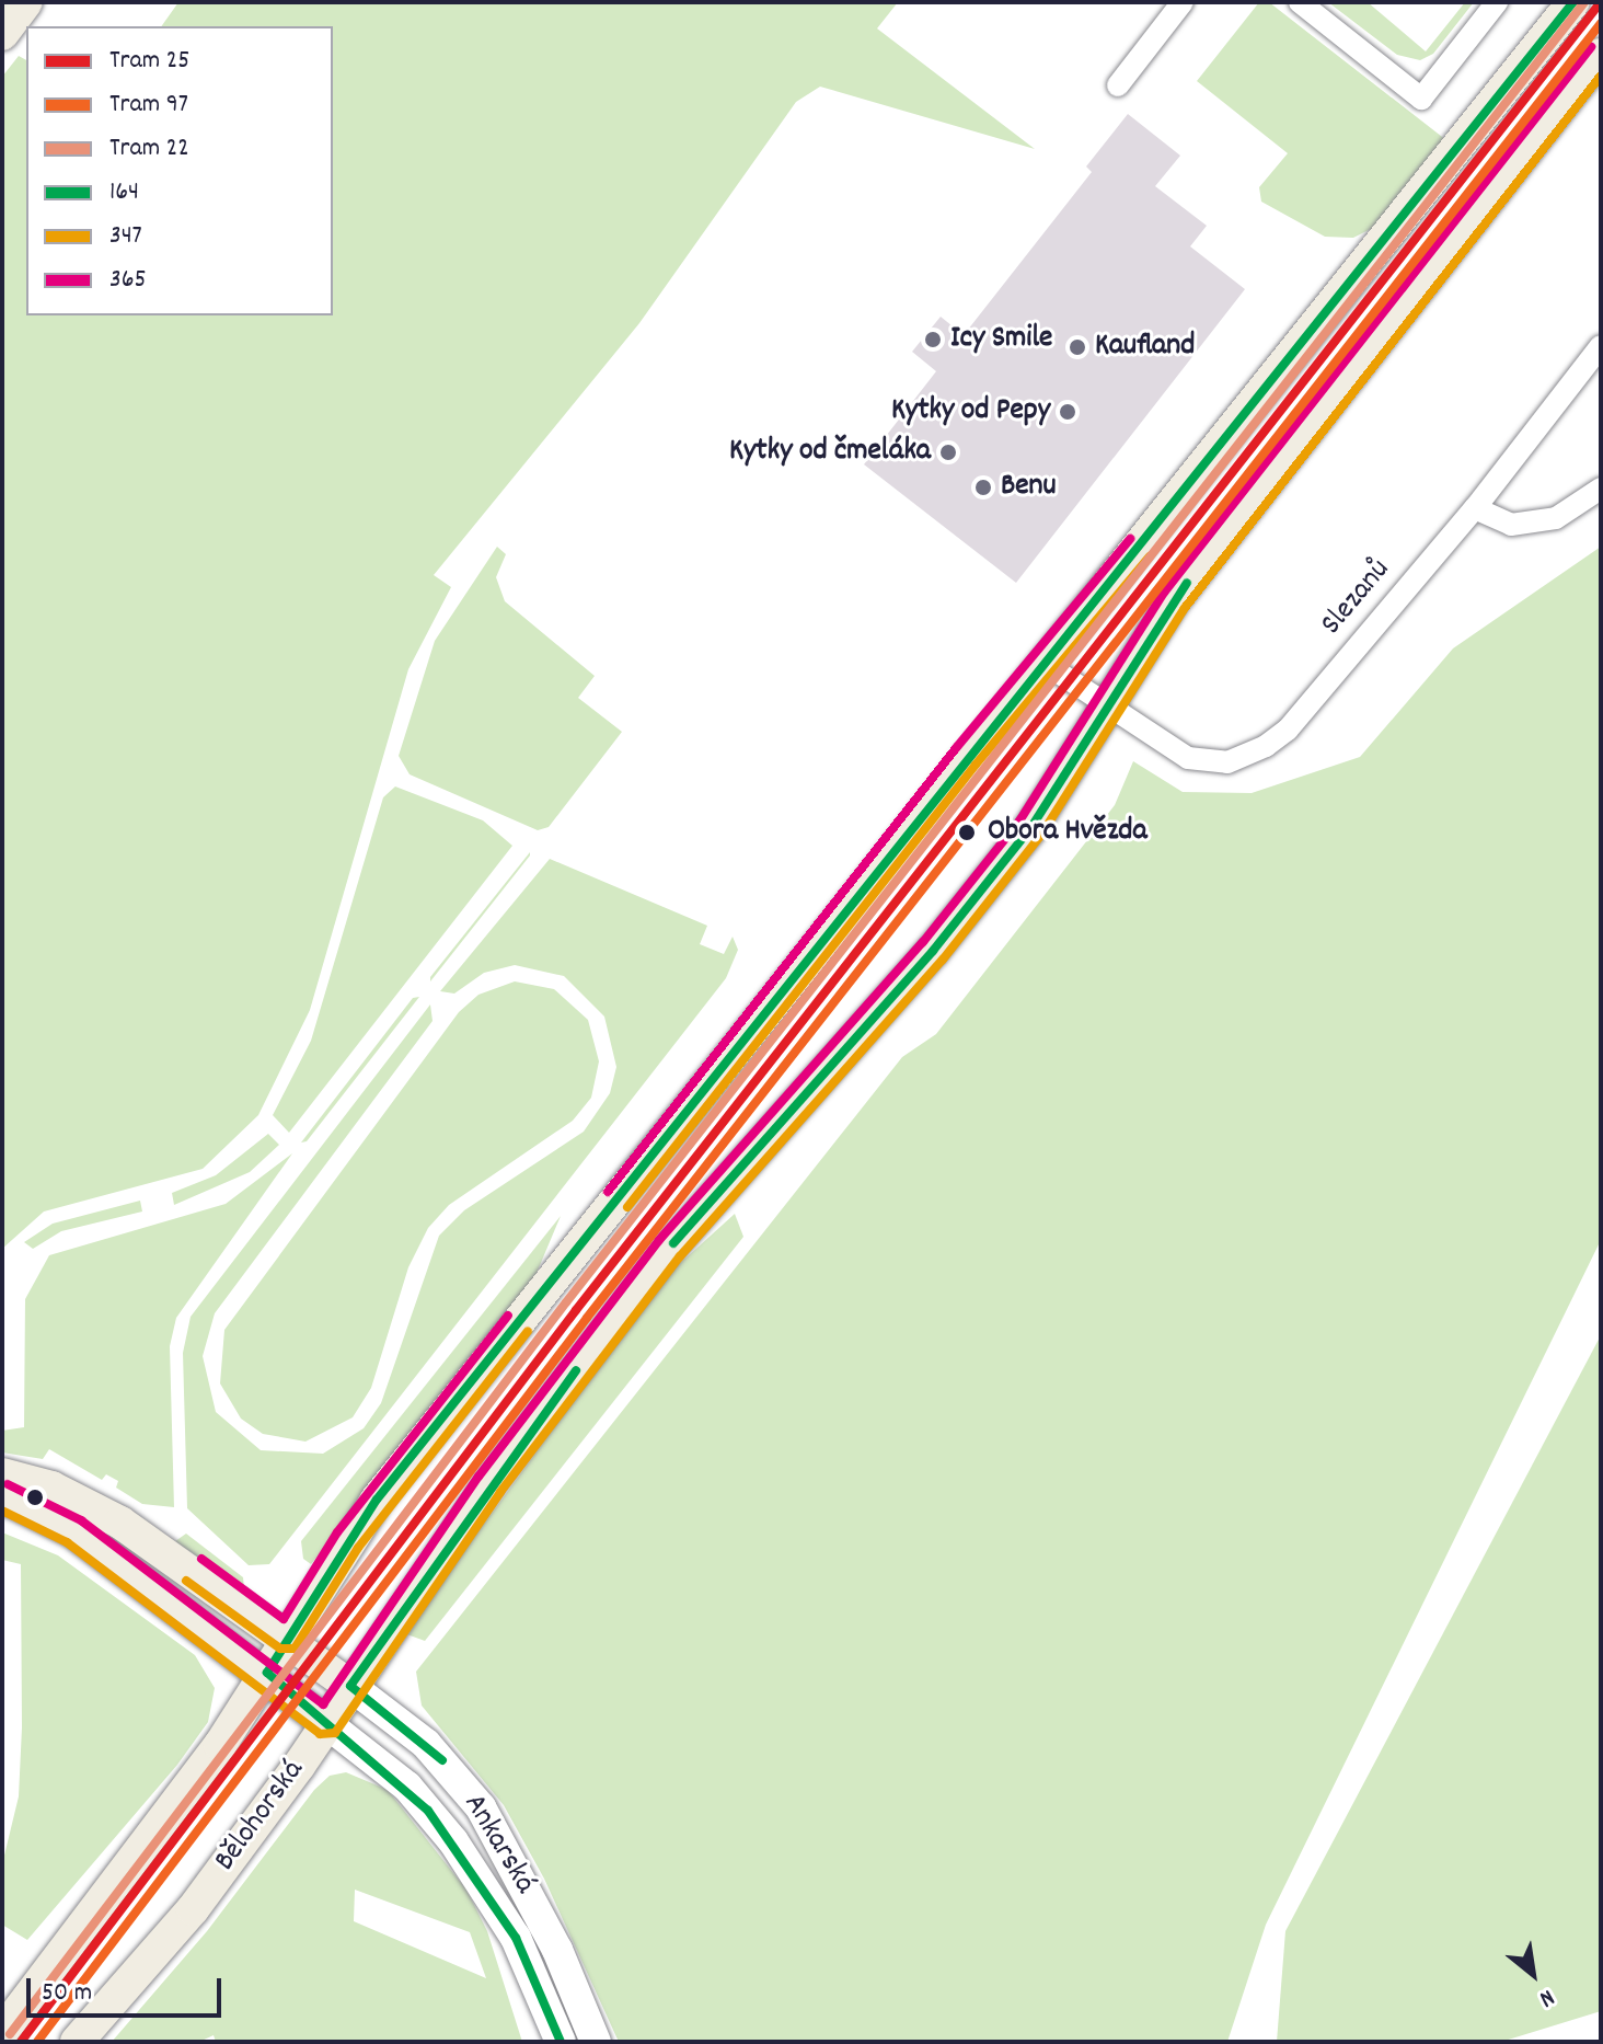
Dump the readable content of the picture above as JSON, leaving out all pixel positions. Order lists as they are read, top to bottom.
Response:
{
  "streets": {
    "main road": ["Bělohorská"],
    "street": ["Slezanů", "Ankarská"]
  },
  "crossings": [
    ["Slezanů", "Bělohorská"],
    ["Bělohorská", "Ankarská"]
  ],
  "places": [
    "Icy Smile",
    "Kaufland",
    "Kytky od Pepy",
    "Kytky od čmeláka",
    "Benu",
    "Obora Hvězda"
  ],
  "lines": [
    "tram line 25",
    "tram line 22",
    "transit line 164",
    "tram line 97",
    "transit line 365",
    "transit line 347"
  ],
  "legend": [
    "Tram 25",
    "Tram 97",
    "Tram 22",
    "164",
    "347",
    "365"
  ],
  "scale_bar": "50 m",
  "north": "bottom right"
}
